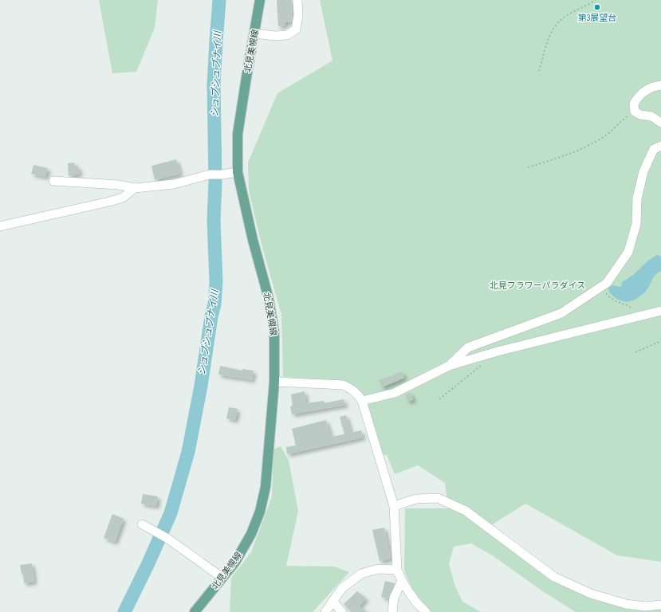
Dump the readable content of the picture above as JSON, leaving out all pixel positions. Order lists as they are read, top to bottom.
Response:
{
  "streets": {
    "main road": ["北見美幌線"]
  },
  "water": ["シュブシュブナイ川"],
  "parks": ["北見フラワーパラダイス"],
  "places": ["第3展望台"]
}
